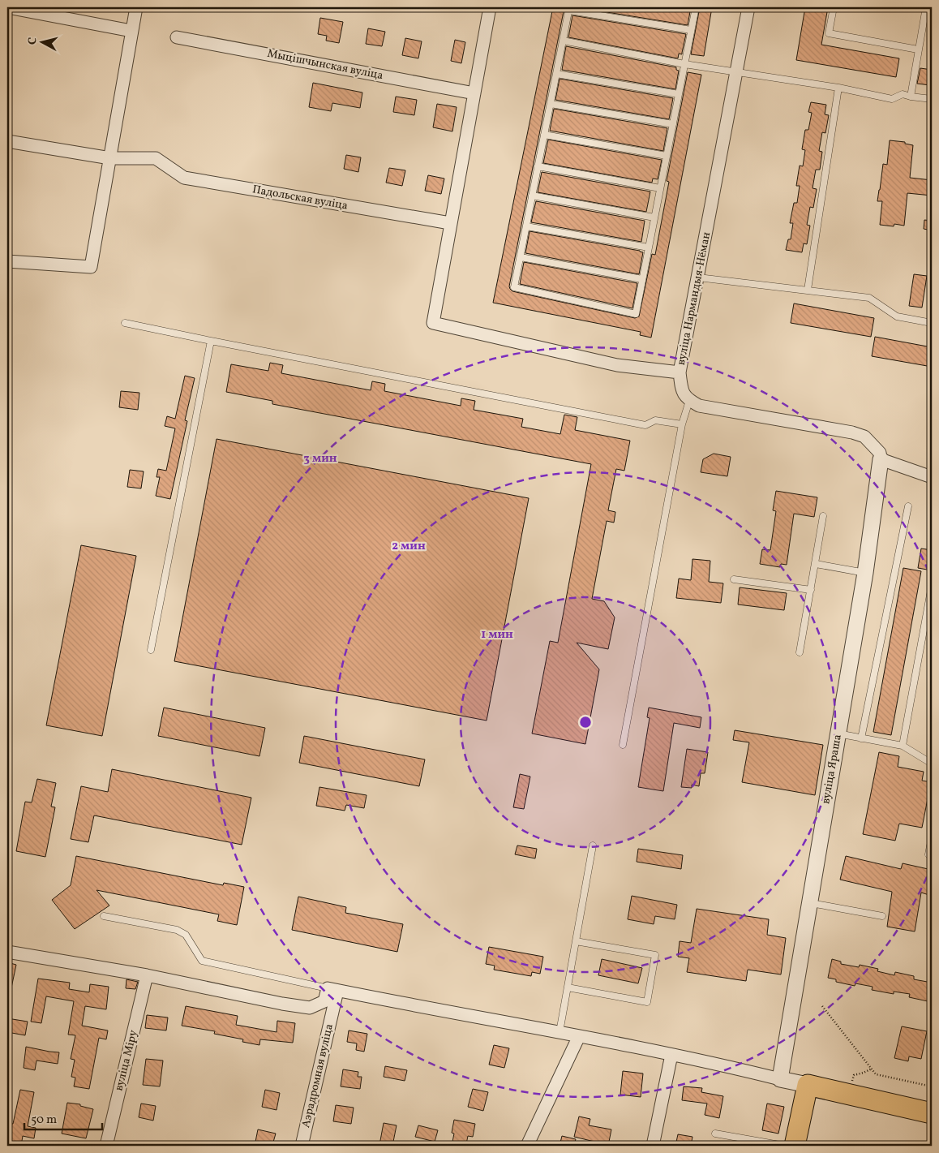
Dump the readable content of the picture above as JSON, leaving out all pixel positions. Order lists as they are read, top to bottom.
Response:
{
  "streets": {
    "street": [
      "Мыцішчынская вуліца",
      "Падольская вуліца",
      "вуліца Нармандыя-Нёман",
      "вуліца Яраша",
      "вуліца Міру",
      "Аэрадромная вуліца"
    ]
  },
  "scale_bar": "50 m",
  "north": "left",
  "rings": ["3 мин", "2 мин", "1 мин"]
}
